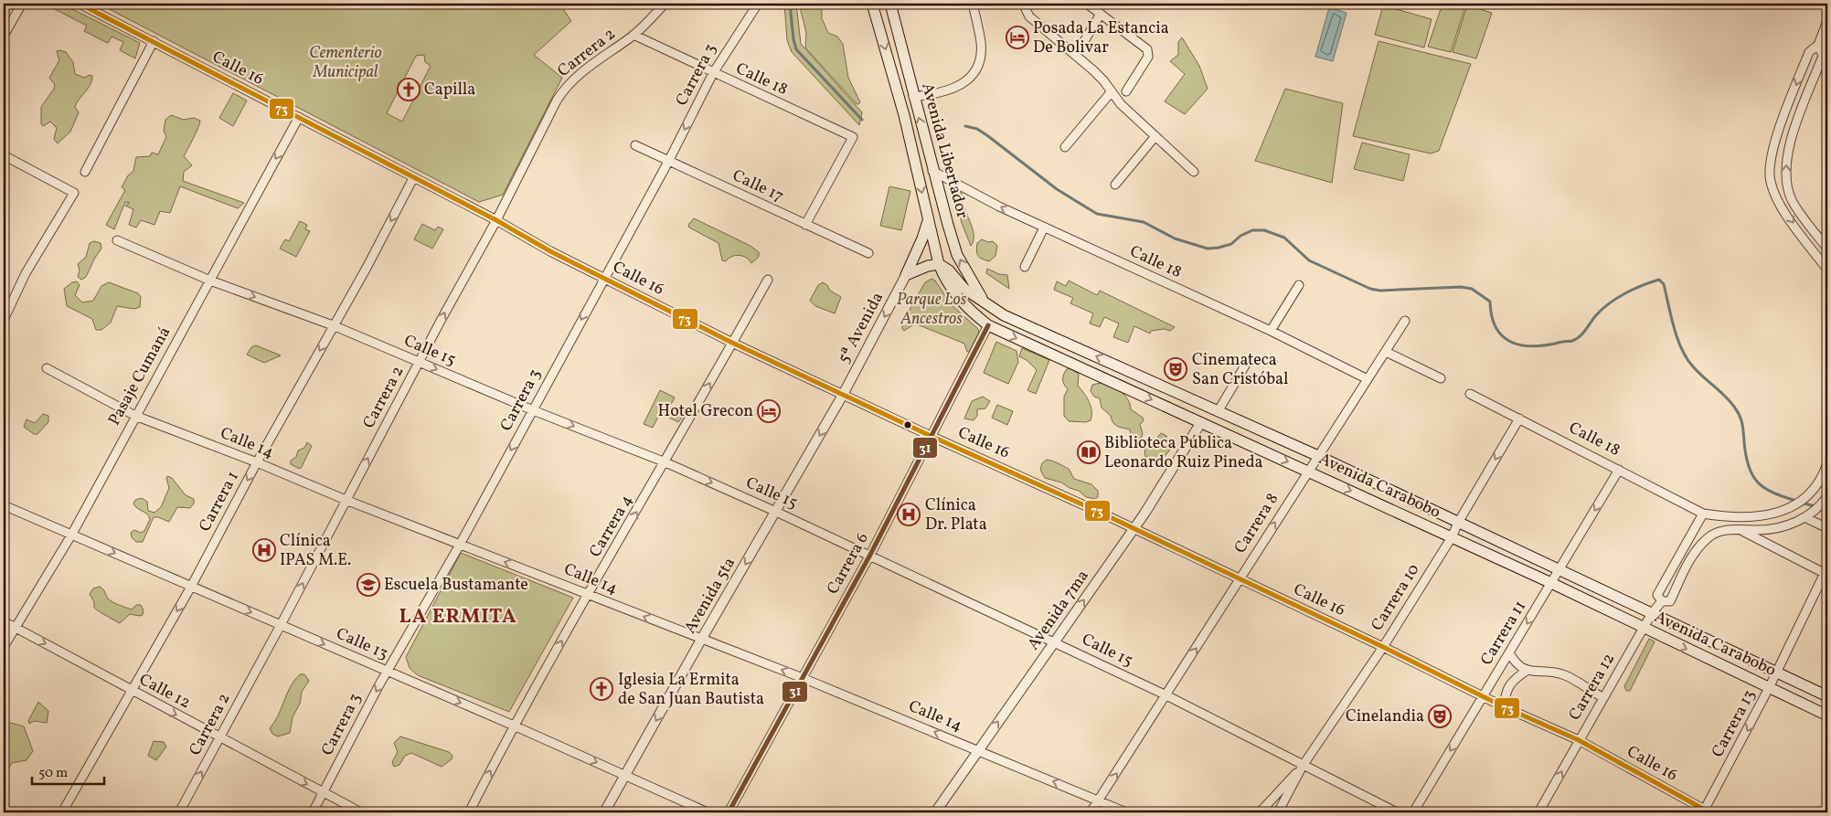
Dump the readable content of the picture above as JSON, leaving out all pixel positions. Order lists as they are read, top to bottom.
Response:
{
  "streets": {
    "main road": ["Avenida Libertador", "Avenida Carabobo"],
    "street": [
      "Carrera 2",
      "Calle 16",
      "Carrera 3",
      "Calle 18",
      "Calle 17",
      "5ª Avenida",
      "Calle 15",
      "Pasaje Cumaná",
      "Calle 14",
      "Carrera 1",
      "Carrera 8",
      "Carrera 4",
      "Carrera 6",
      "Avenida 5ta",
      "Carrera 10",
      "Avenida 7ma",
      "Carrera 11",
      "Calle 13",
      "Carrera 12",
      "Calle 12",
      "Carrera 13"
    ]
  },
  "crossings": [
    ["Carrera 2", "Calle 16"],
    ["Carrera 2", "Calle 18"],
    ["Carrera 2", "Calle 15"],
    ["Carrera 2", "Calle 14"],
    ["Carrera 2", "Calle 13"],
    ["Carrera 2", "Calle 12"],
    ["Calle 16", "Carrera 3"],
    ["Calle 16", "5ª Avenida"],
    ["Calle 16", "Pasaje Cumaná"],
    ["Calle 16", "Carrera 1"],
    ["Calle 16", "Carrera 8"],
    ["Calle 16", "Carrera 4"],
    ["Calle 16", "Carrera 6"],
    ["Calle 16", "Avenida 5ta"],
    ["Calle 16", "Carrera 10"],
    ["Calle 16", "Avenida 7ma"],
    ["Calle 16", "Carrera 11"],
    ["Calle 16", "Carrera 12"],
    ["Calle 16", "Carrera 13"],
    ["Carrera 3", "Calle 18"],
    ["Carrera 3", "Calle 17"],
    ["Carrera 3", "Calle 15"],
    ["Carrera 3", "Calle 14"],
    ["Carrera 3", "Calle 13"],
    ["Carrera 3", "Calle 12"],
    ["Calle 18", "Avenida Libertador"],
    ["Calle 18", "Calle 17"],
    ["Calle 18", "Carrera 8"],
    ["Calle 18", "Carrera 10"],
    ["Calle 18", "Carrera 11"],
    ["Avenida Libertador", "Avenida Carabobo"],
    ["5ª Avenida", "Avenida 5ta"],
    ["Calle 15", "Pasaje Cumaná"],
    ["Calle 15", "Carrera 1"],
    ["Calle 15", "Carrera 8"],
    ["Calle 15", "Carrera 4"],
    ["Calle 15", "Carrera 6"],
    ["Calle 15", "Avenida 5ta"],
    ["Calle 15", "Carrera 10"],
    ["Calle 15", "Avenida 7ma"],
    ["Pasaje Cumaná", "Calle 14"],
    ["Pasaje Cumaná", "Calle 13"],
    ["Pasaje Cumaná", "Calle 12"],
    ["Calle 14", "Carrera 1"],
    ["Calle 14", "Carrera 8"],
    ["Calle 14", "Carrera 4"],
    ["Calle 14", "Carrera 6"],
    ["Calle 14", "Avenida 5ta"],
    ["Calle 14", "Avenida 7ma"],
    ["Avenida Carabobo", "Carrera 8"],
    ["Avenida Carabobo", "Carrera 6"],
    ["Avenida Carabobo", "Carrera 10"],
    ["Avenida Carabobo", "Avenida 7ma"],
    ["Avenida Carabobo", "Carrera 11"],
    ["Avenida Carabobo", "Carrera 12"],
    ["Avenida Carabobo", "Carrera 13"],
    ["Carrera 1", "Calle 13"],
    ["Carrera 1", "Calle 12"],
    ["Carrera 4", "Calle 13"],
    ["Avenida 5ta", "Calle 13"]
  ],
  "one_way": [
    "Carrera 2",
    "Carrera 3",
    "5ª Avenida",
    "Calle 15",
    "Calle 14",
    "Carrera 1",
    "Carrera 8",
    "Carrera 4",
    "Avenida 5ta",
    "Avenida 7ma",
    "Carrera 11",
    "Calle 13",
    "Calle 12",
    "Carrera 13"
  ],
  "districts": ["LA ERMITA"],
  "parks": ["Cementerio Municipal", "Parque Los Ancestros"],
  "places": {
    "hotel": ["Posada La Estancia De Bolivar", "Hotel Grecon"],
    "church": ["Capilla", "Iglesia La Ermita de San Juan Bautista"],
    "theatre": ["Cinemateca San Cristóbal", "Cinelandia"],
    "library": ["Biblioteca Pública Leonardo Ruiz Pineda"],
    "hospital": ["Clínica Dr. Plata", "Clínica IPAS M.E."],
    "school or university": ["Escuela Bustamante"]
  },
  "lines": ["transit line 73", "transit line 31"],
  "scale_bar": "50 m"
}
